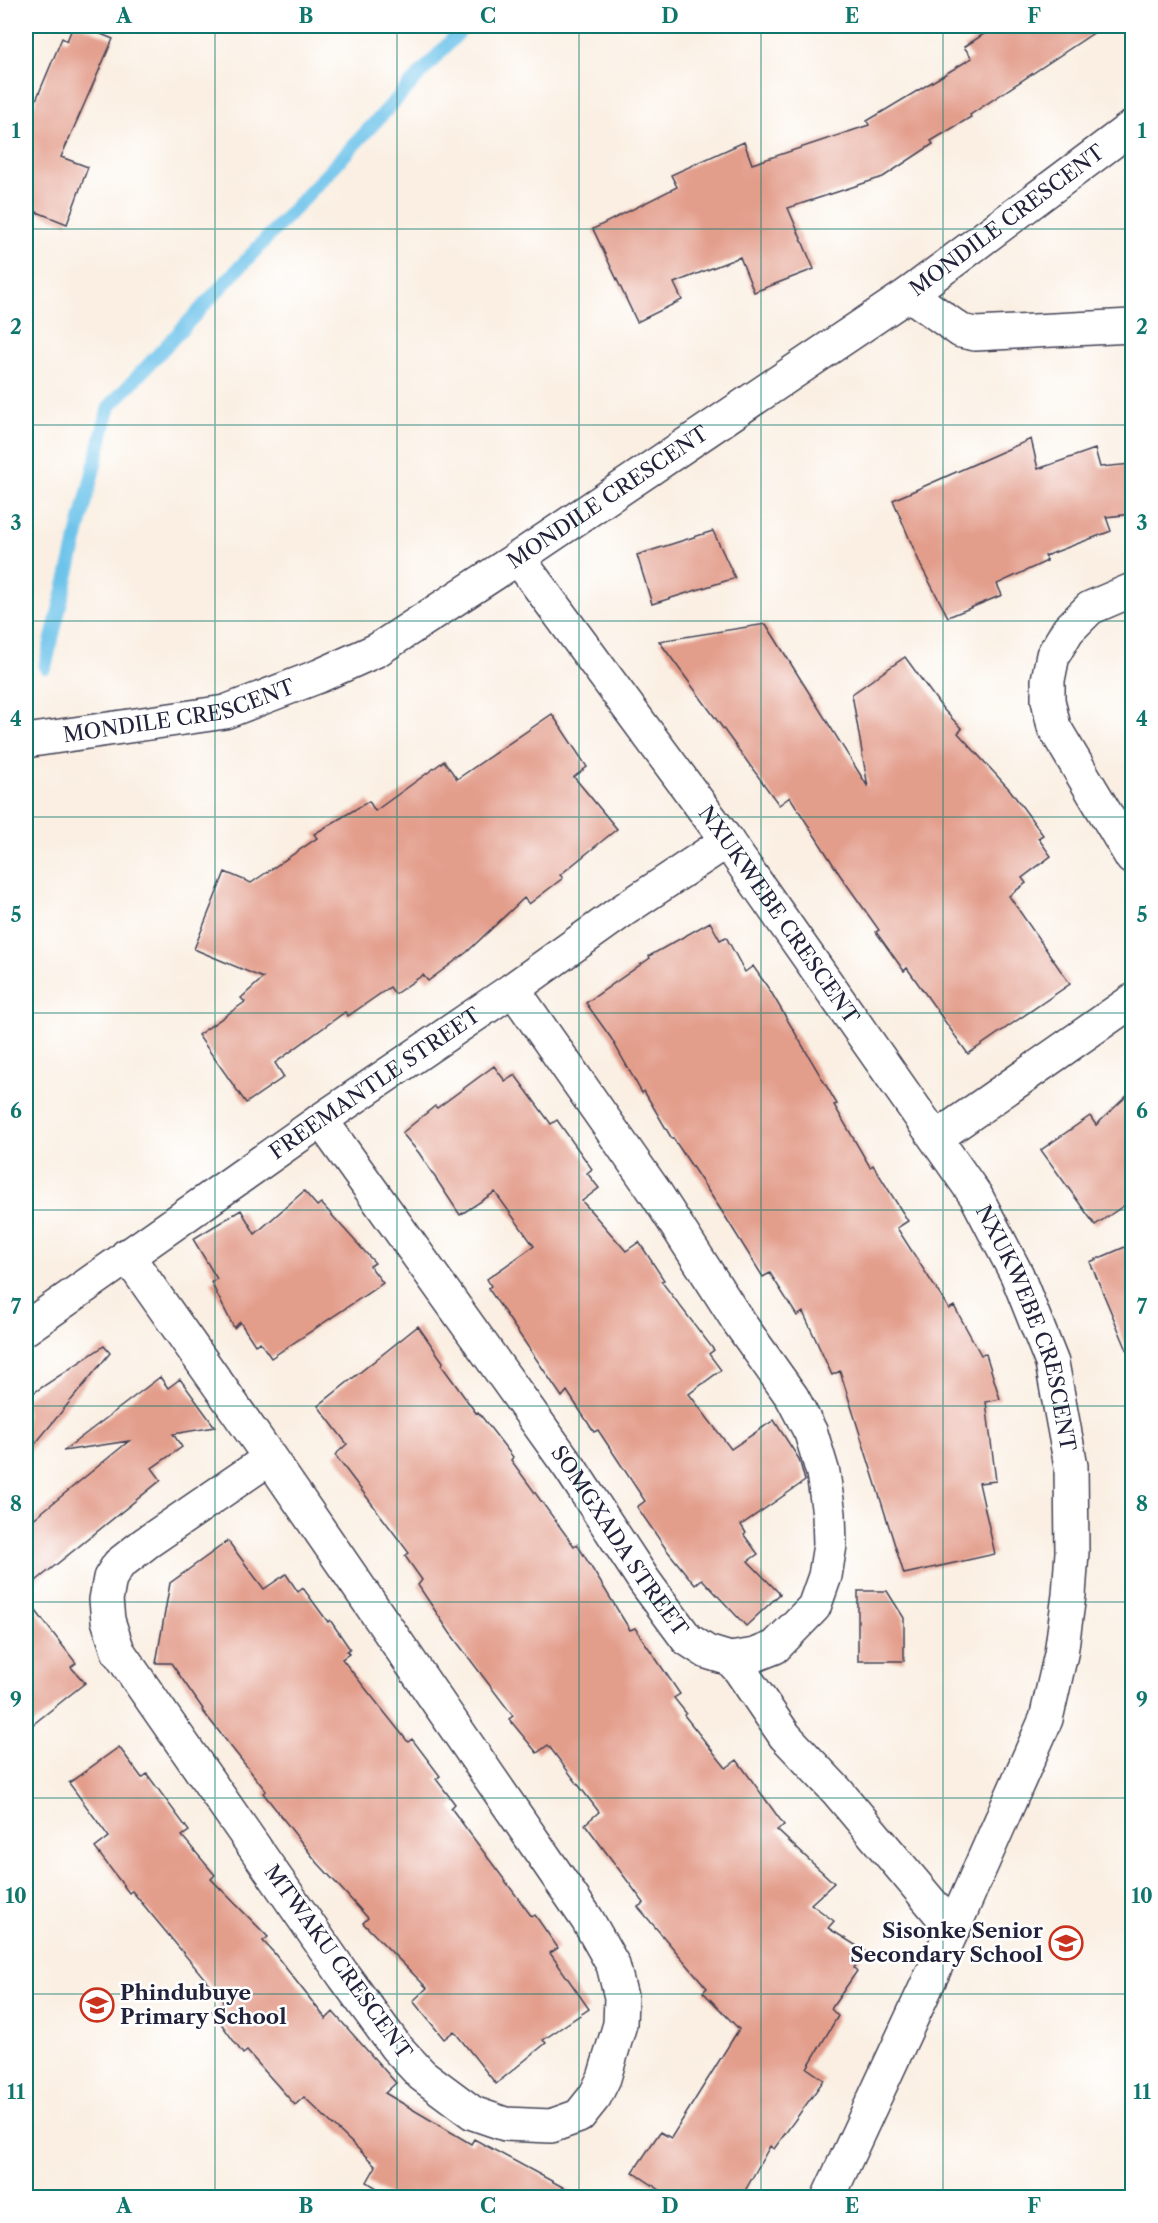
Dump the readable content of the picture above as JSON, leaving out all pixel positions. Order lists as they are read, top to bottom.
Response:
{
  "streets": {
    "street": [
      "MONDILE CRESCENT",
      "NXUKWEBE CRESCENT",
      "FREEMANTLE STREET",
      "SOMGXADA STREET",
      "MTWAKU CRESCENT"
    ]
  },
  "crossings": [
    ["MONDILE CRESCENT", "NXUKWEBE CRESCENT"],
    ["NXUKWEBE CRESCENT", "FREEMANTLE STREET"],
    ["FREEMANTLE STREET", "SOMGXADA STREET"],
    ["FREEMANTLE STREET", "MTWAKU CRESCENT"]
  ],
  "places": {
    "school or university": ["Sisonke Senior Secondary School", "Phindubuye Primary School"]
  },
  "grid": {
    "columns": [
      "A",
      "B",
      "C",
      "D",
      "E",
      "F"
    ],
    "rows": [
      "1",
      "2",
      "3",
      "4",
      "5",
      "6",
      "7",
      "8",
      "9",
      "10",
      "11"
    ]
  }
}
